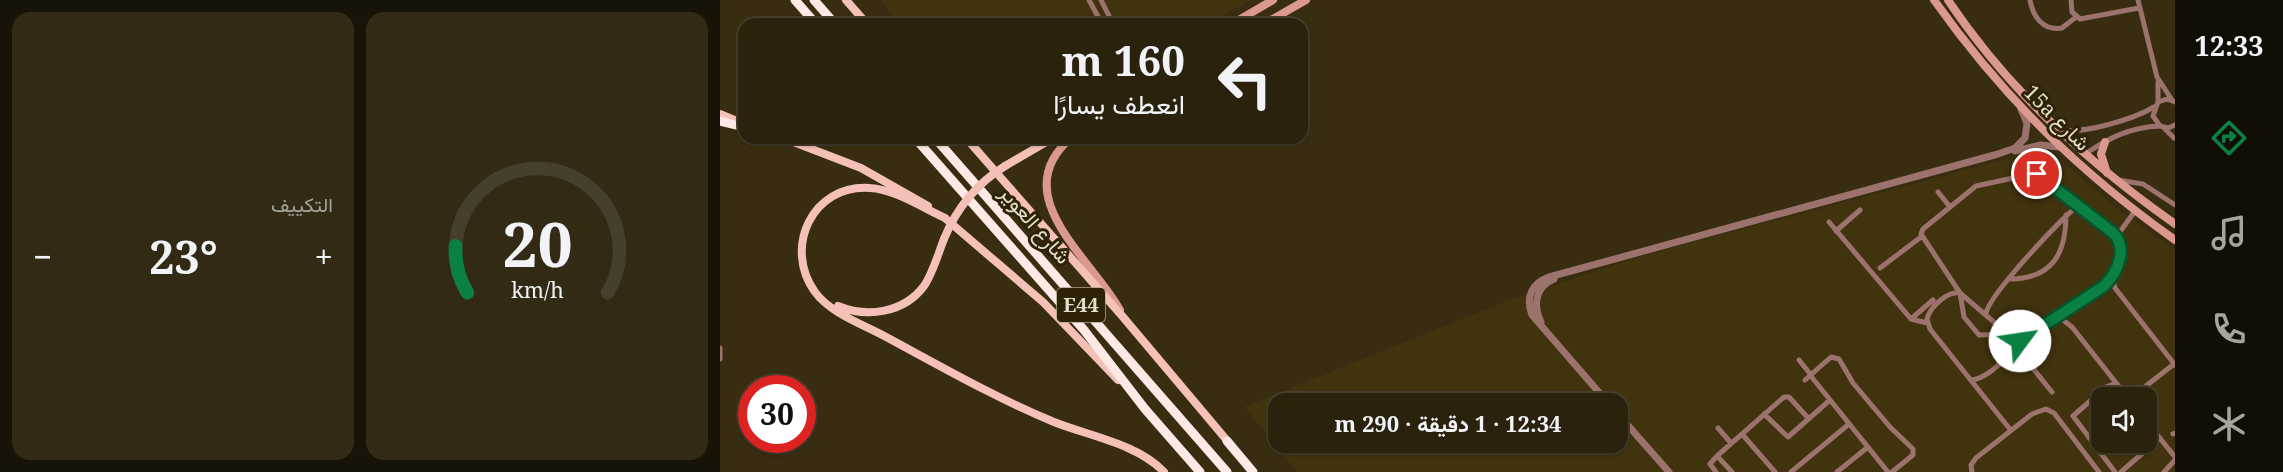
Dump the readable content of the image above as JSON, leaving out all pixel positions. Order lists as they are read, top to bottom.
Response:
{
  "streets": {
    "highway": ["شارع العوير", "E44"],
    "main road": ["15a شارع"]
  },
  "page": {
    "tabs": "12:33",
    "tile": "التكييف",
    "turn": ["160 m", "انعطف يسارًا"],
    "heat": ["−", "23°", "+"],
    "limit": "30",
    "trip": "12:34 · 1 دقيقة · 290 m",
    "gauge": ["20", "km/h"]
  }
}
